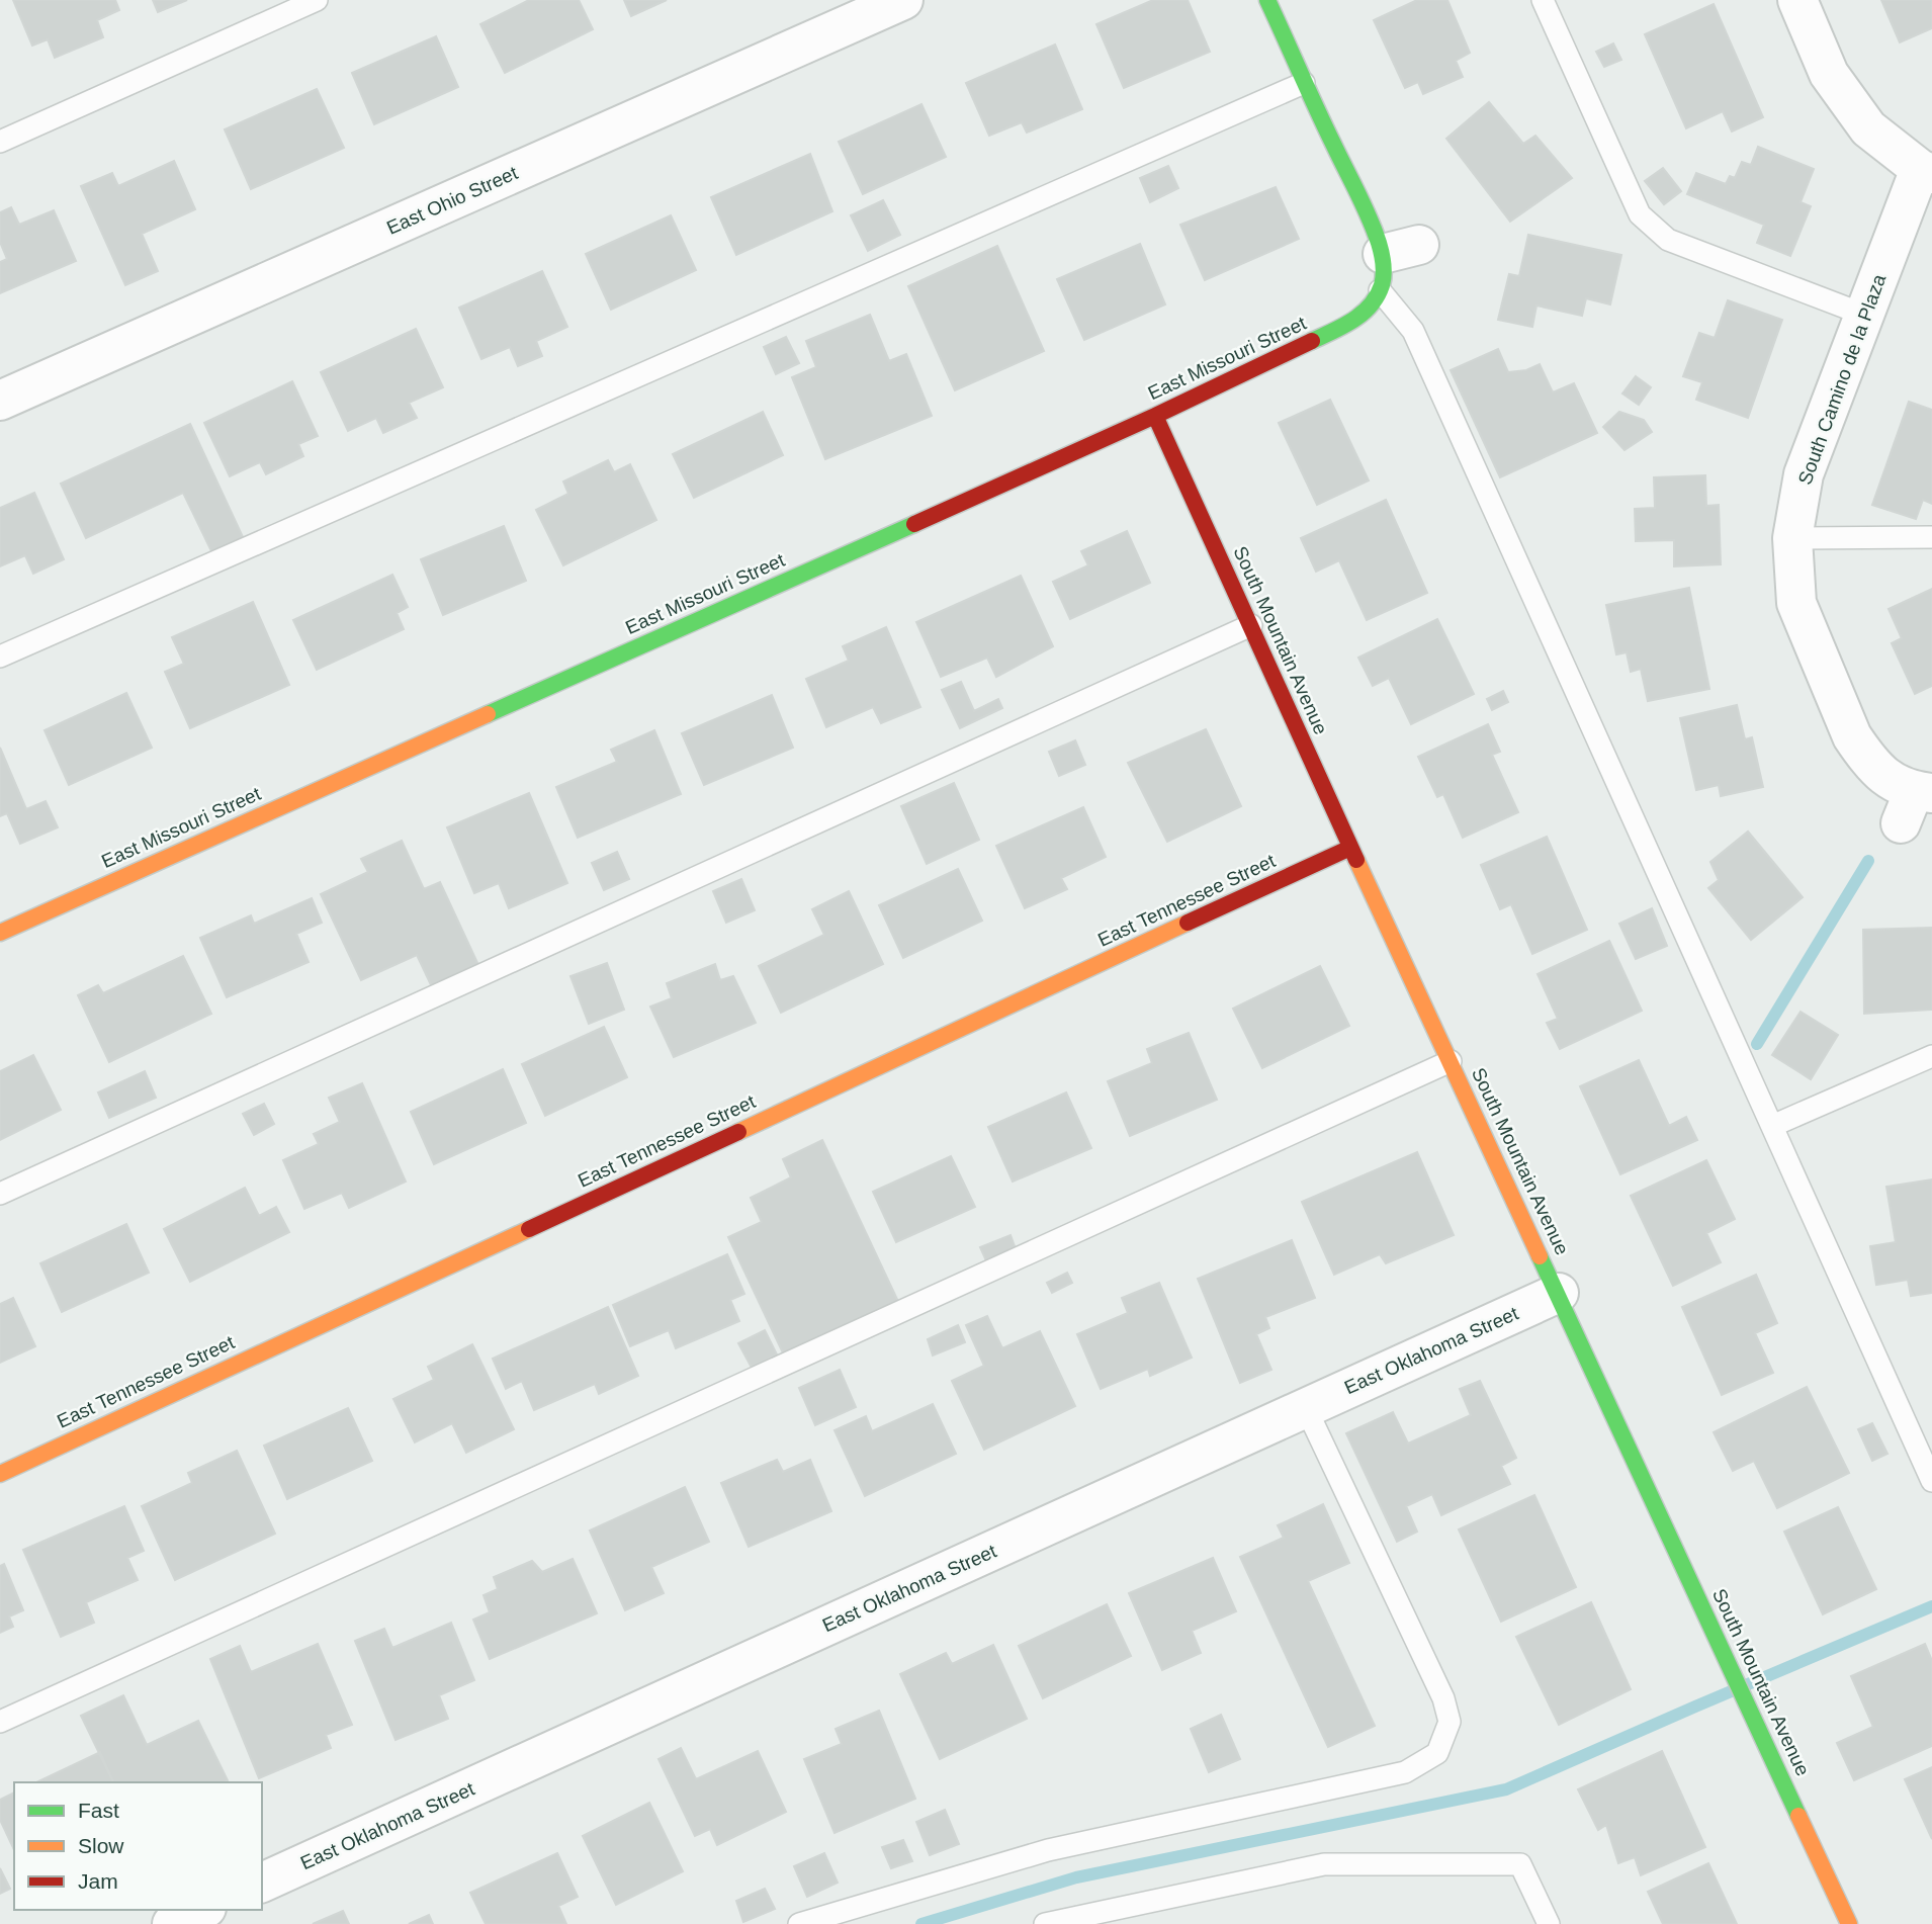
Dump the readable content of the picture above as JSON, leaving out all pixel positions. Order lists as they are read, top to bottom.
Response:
{
  "streets": {
    "street": [
      "East Ohio Street",
      "East Missouri Street",
      "South Camino de la Plaza",
      "South Mountain Avenue",
      "East Tennessee Street",
      "East Oklahoma Street"
    ]
  },
  "crossings": [
    ["East Missouri Street", "South Mountain Avenue"],
    ["South Mountain Avenue", "East Tennessee Street"],
    ["South Mountain Avenue", "East Oklahoma Street"]
  ],
  "legend": ["Fast", "Slow", "Jam"]
}
